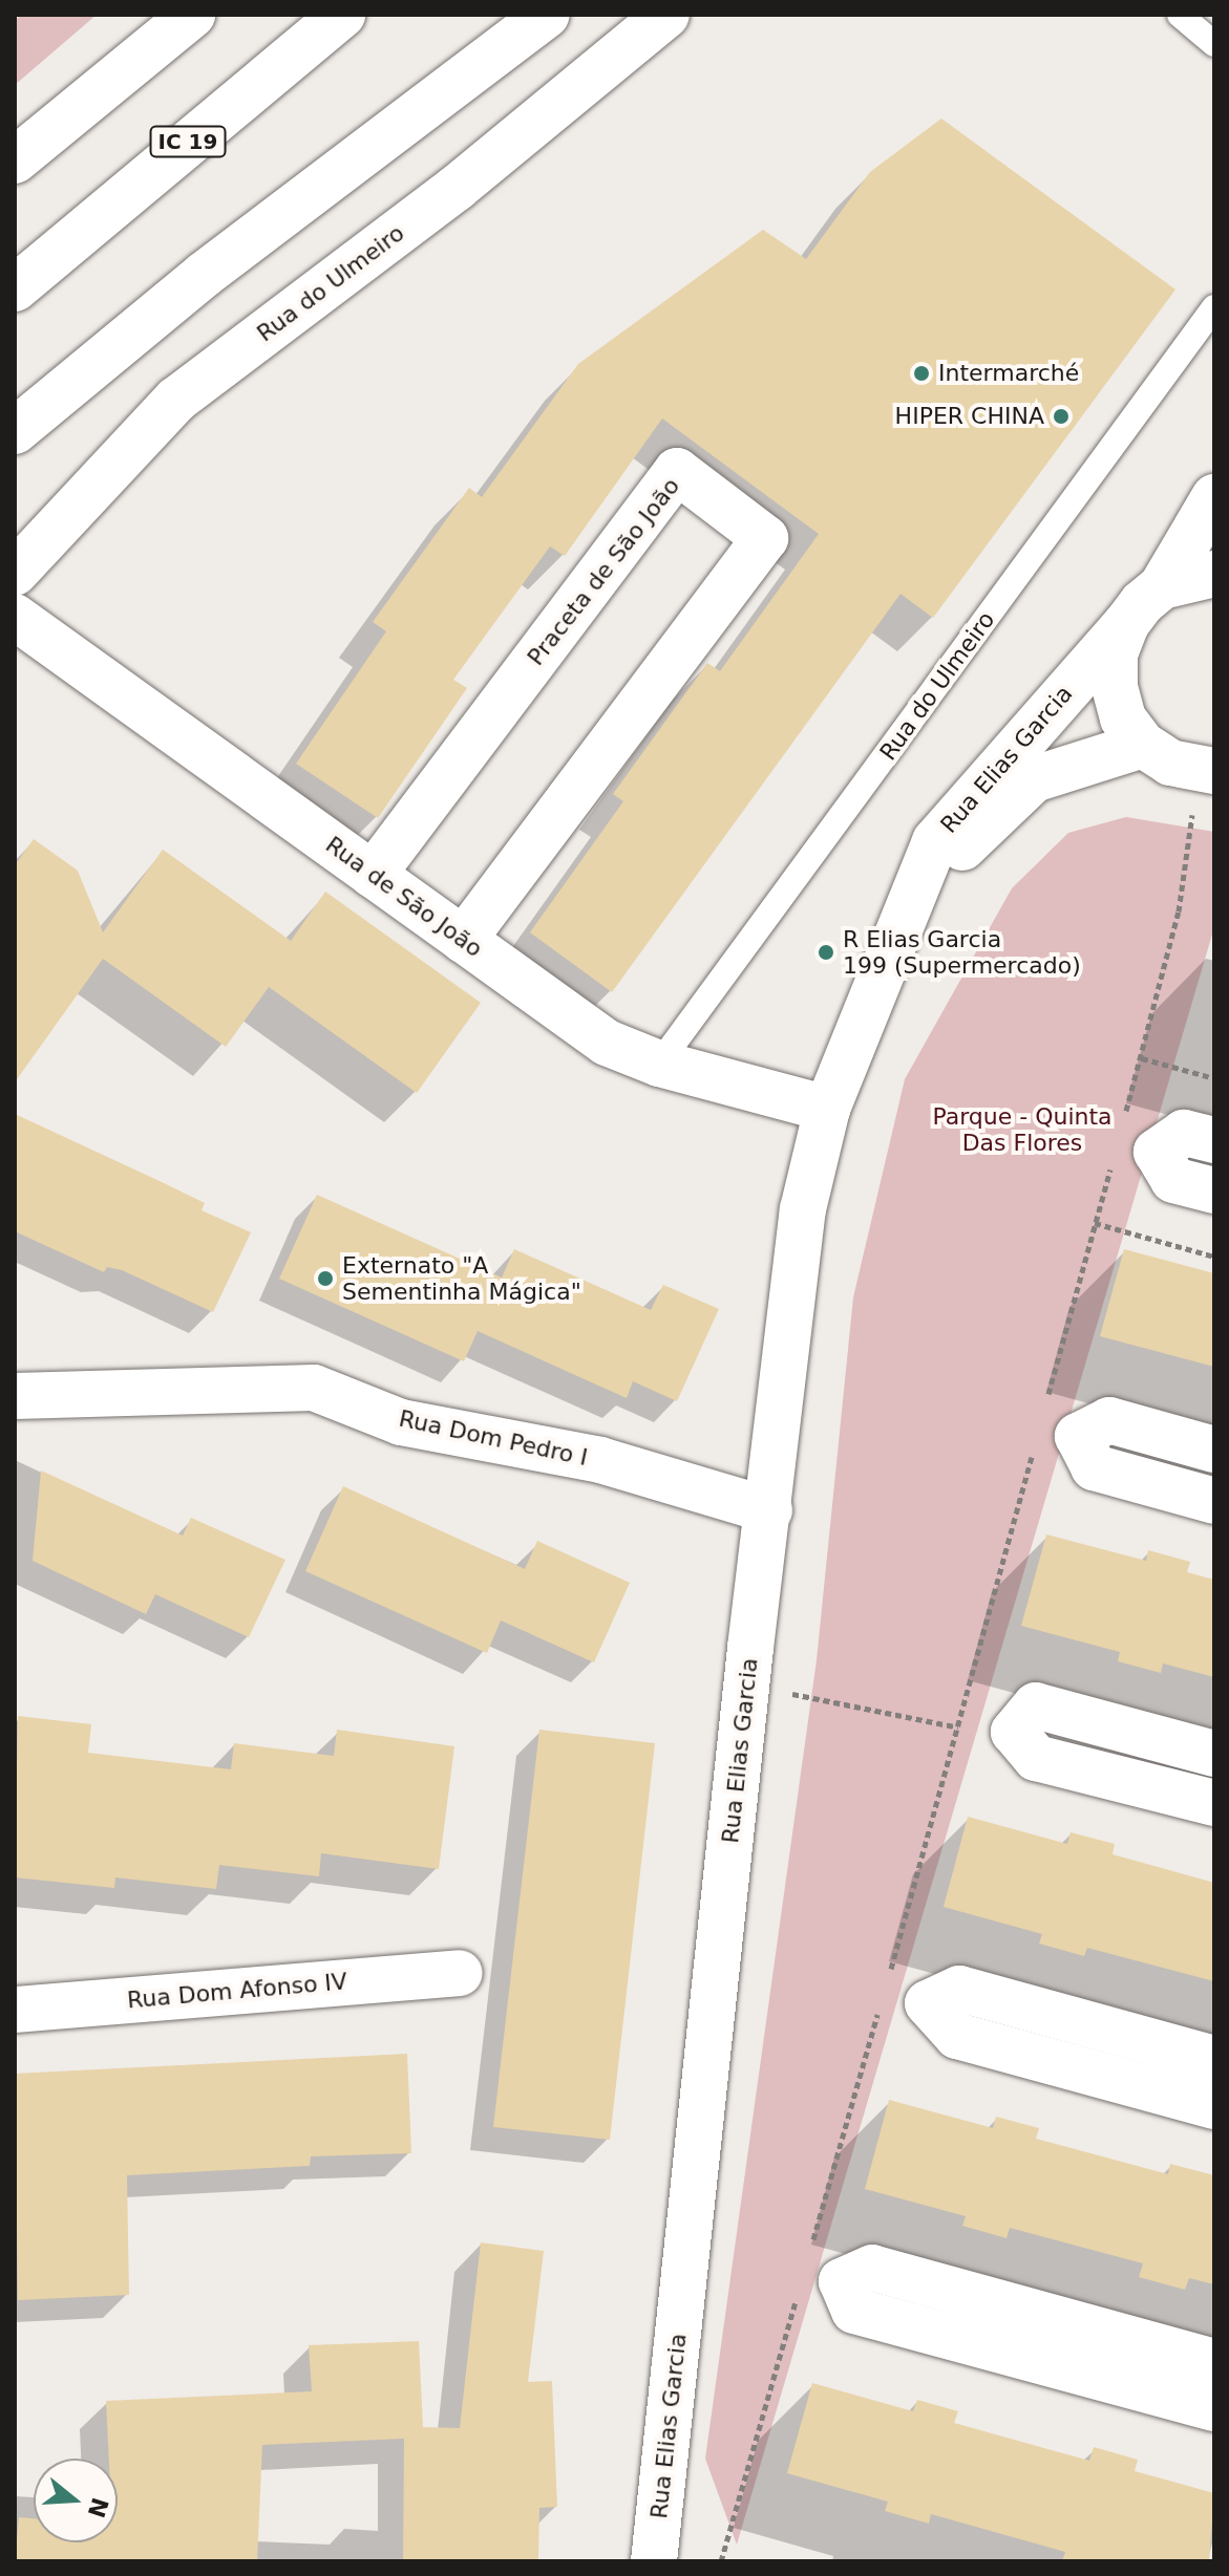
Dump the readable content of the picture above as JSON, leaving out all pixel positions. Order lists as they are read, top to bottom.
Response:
{
  "streets": {
    "main road": [
      "IC 19",
      "Rua do Ulmeiro",
      "Praceta de São João",
      "Rua Elias Garcia",
      "Rua de São João",
      "Rua Dom Pedro I",
      "Rua Dom Afonso IV"
    ]
  },
  "crossings": [
    ["Rua do Ulmeiro", "Rua de São João"],
    ["Praceta de São João", "Rua de São João"],
    ["Rua Elias Garcia", "Rua de São João"],
    ["Rua Elias Garcia", "Rua Dom Pedro I"]
  ],
  "parks": ["Parque - Quinta Das Flores"],
  "places": [
    "Intermarché",
    "HIPER CHINA",
    "R Elias Garcia 199 (Supermercado)",
    "Externato \"A Sementinha Mágica\""
  ],
  "north": "right"
}
